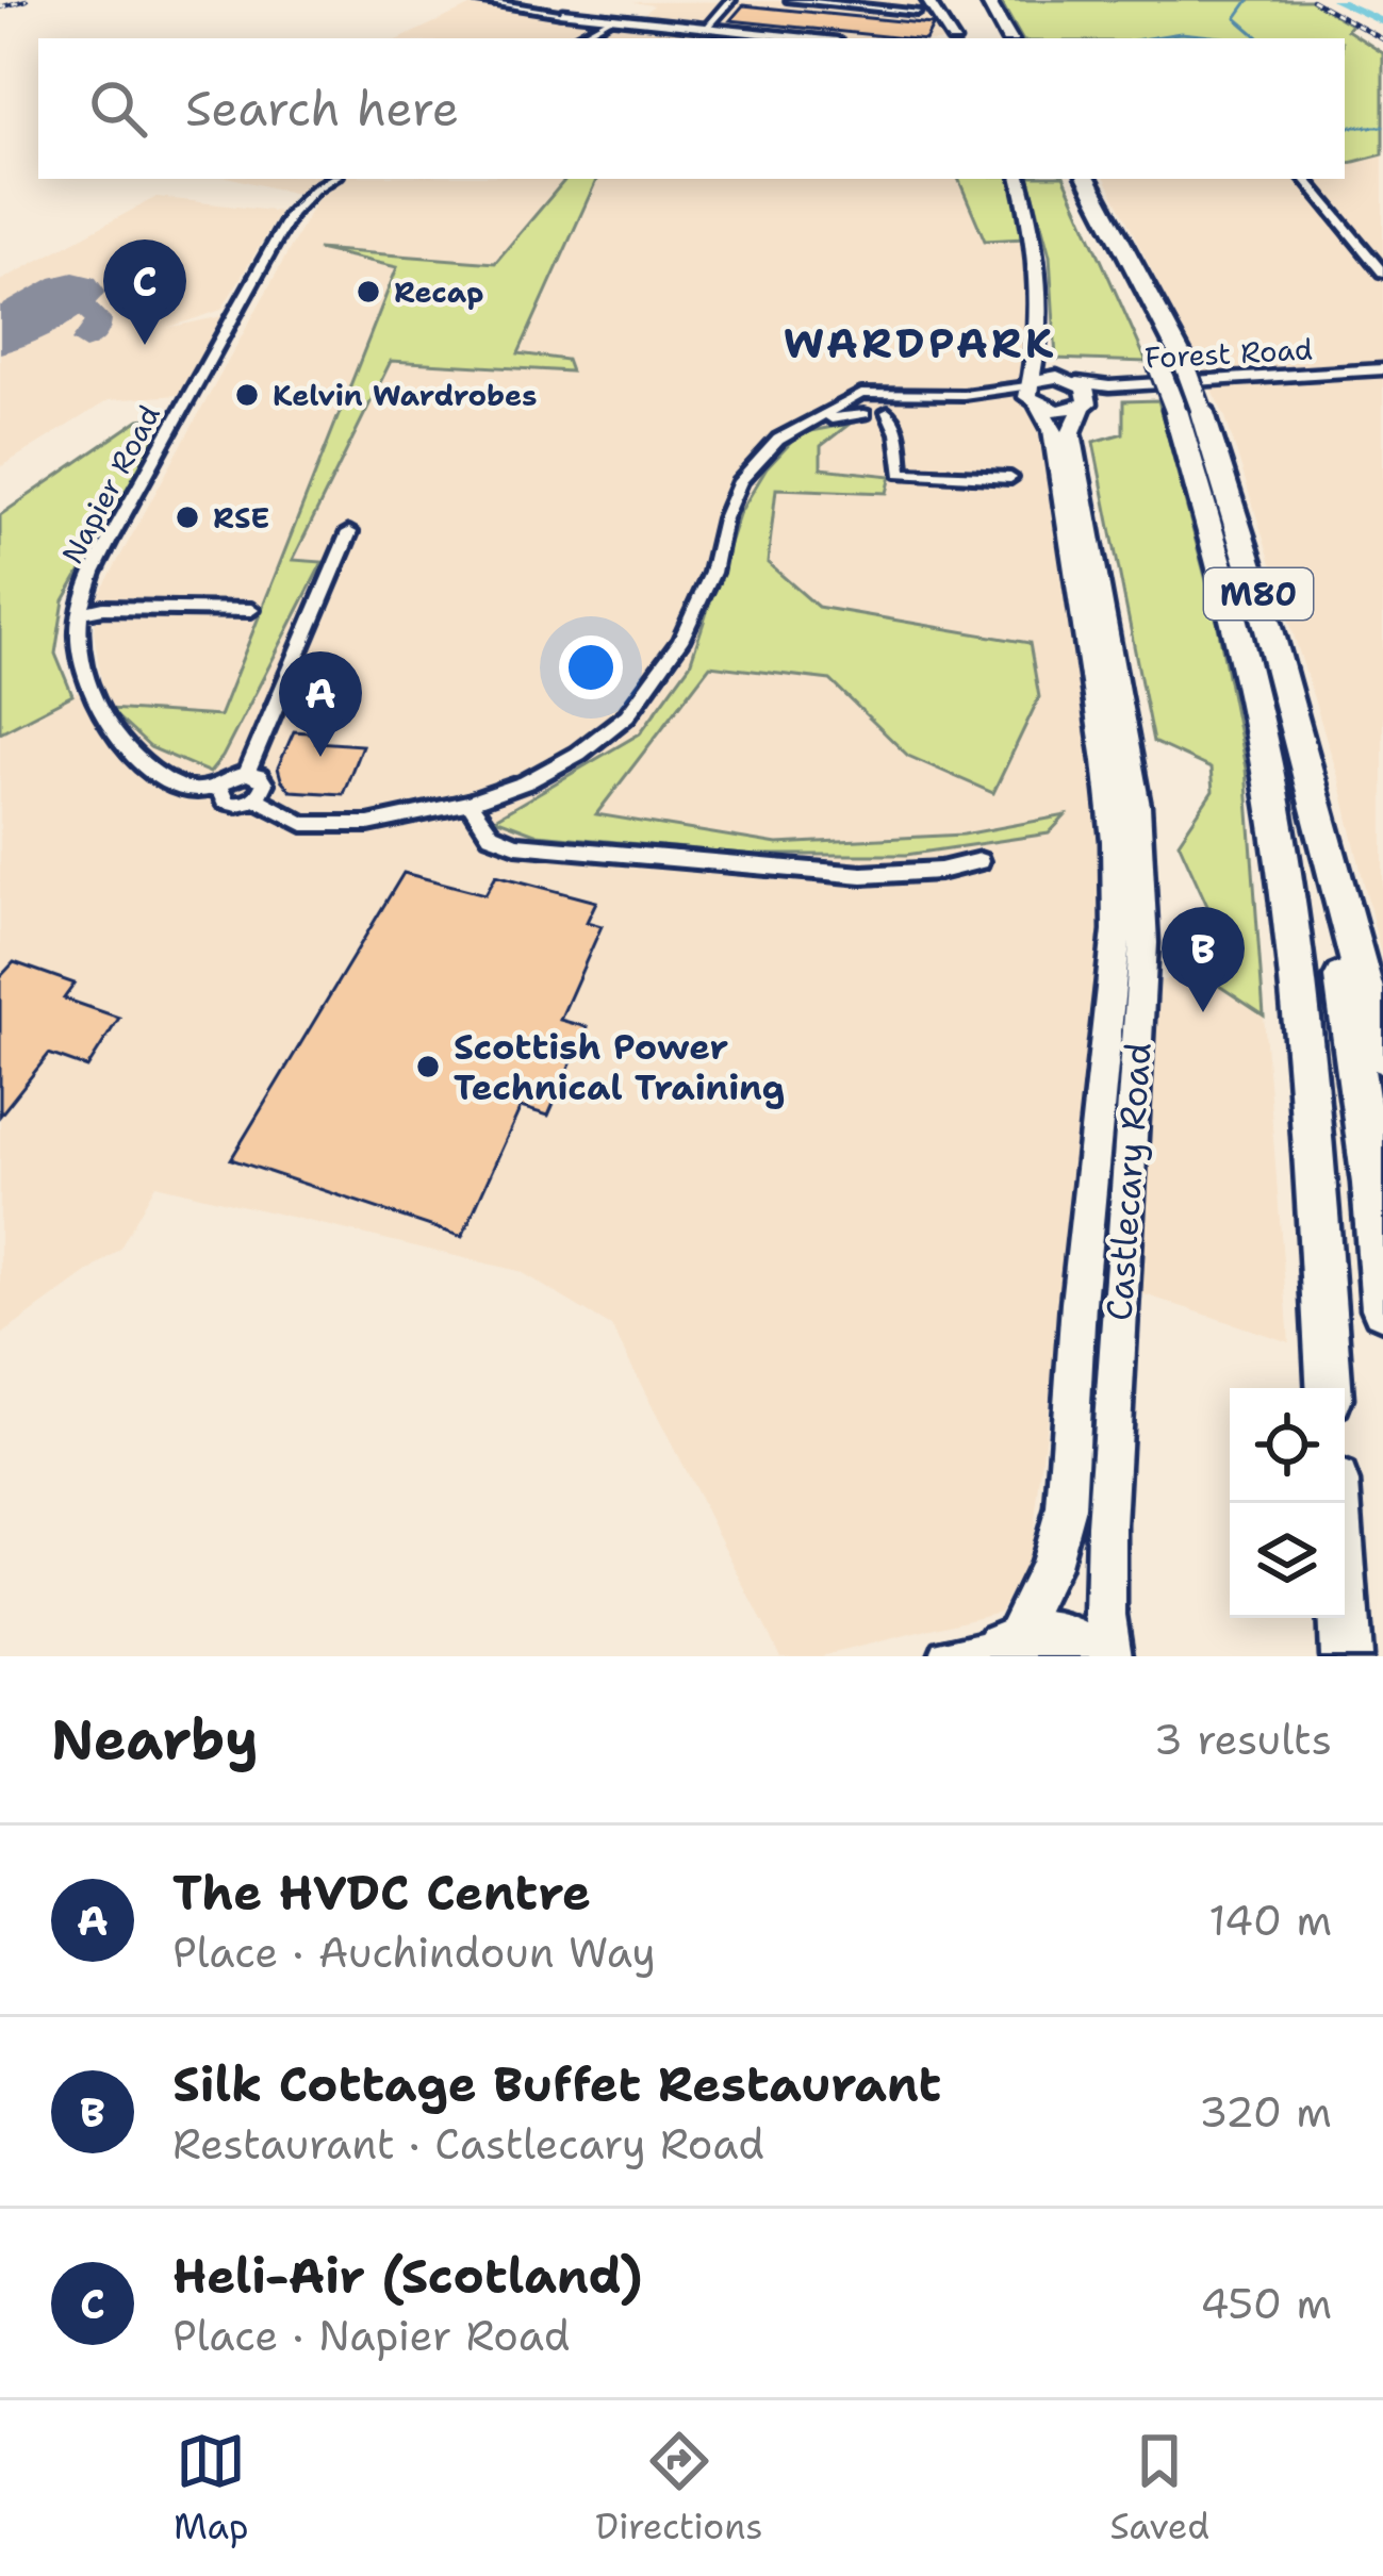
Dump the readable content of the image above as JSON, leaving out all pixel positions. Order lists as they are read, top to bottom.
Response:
{
  "streets": {
    "highway": ["M80"],
    "main road": ["Castlecary Road"],
    "street": ["Forest Road", "Napier Road"]
  },
  "crossings": [
    ["Forest Road", "Castlecary Road"]
  ],
  "districts": ["WARDPARK"],
  "places": [
    "Recap",
    "Kelvin Wardrobes",
    "RSE",
    "Scottish Power Technical Training"
  ],
  "page": {
    "search": "Search here",
    "pins": ["C", "A", "B"],
    "heading": ["Nearby", "3 results"],
    "list": [
      {
        "mark": "A",
        "name": "The HVDC Centre",
        "note": "Place · Auchindoun Way",
        "value": "140 m"
      },
      {
        "mark": "B",
        "name": "Silk Cottage Buffet Restaurant",
        "note": "Restaurant · Castlecary Road",
        "value": "320 m"
      },
      {
        "mark": "C",
        "name": "Heli-Air (Scotland)",
        "note": "Place · Napier Road",
        "value": "450 m"
      }
    ],
    "nav": ["Map", "Directions", "Saved"]
  }
}
